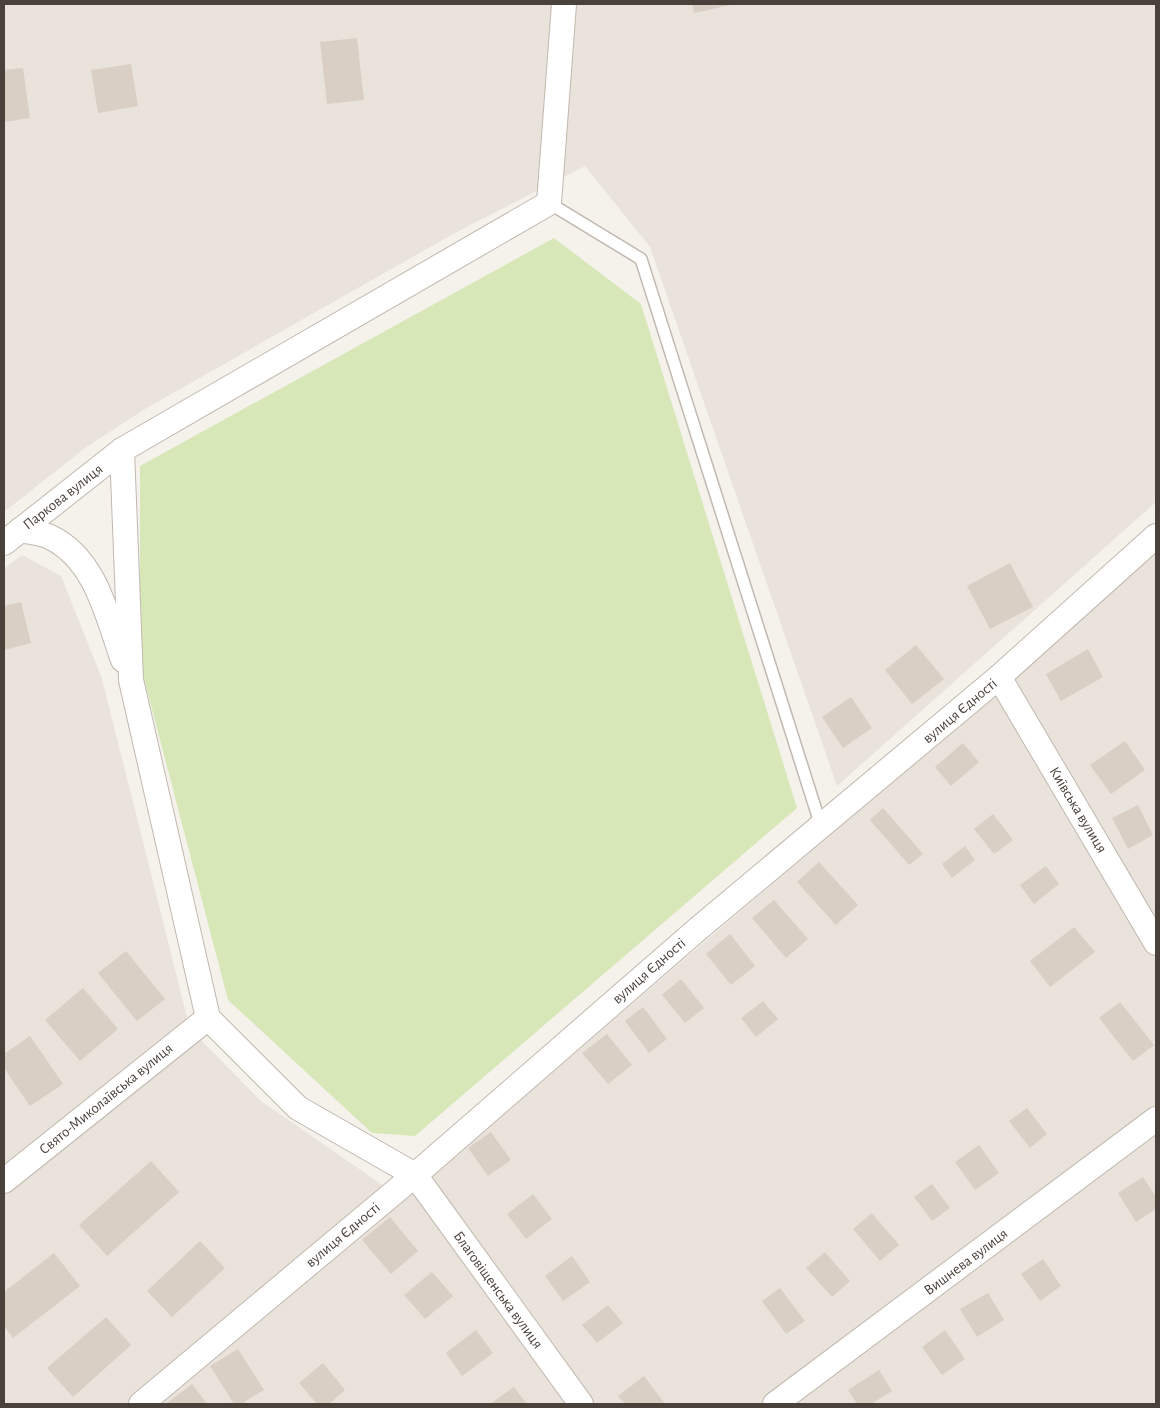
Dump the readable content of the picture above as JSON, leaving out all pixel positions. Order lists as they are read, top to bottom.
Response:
{
  "streets": {
    "street": [
      "Паркова вулиця",
      "вулиця Єдності",
      "Київська вулиця",
      "Свято-Миколаївська вулиця",
      "Вишнева вулиця",
      "Благовіщенська вулиця"
    ]
  },
  "crossings": [
    ["вулиця Єдності", "Київська вулиця"],
    ["вулиця Єдності", "Благовіщенська вулиця"]
  ]
}
